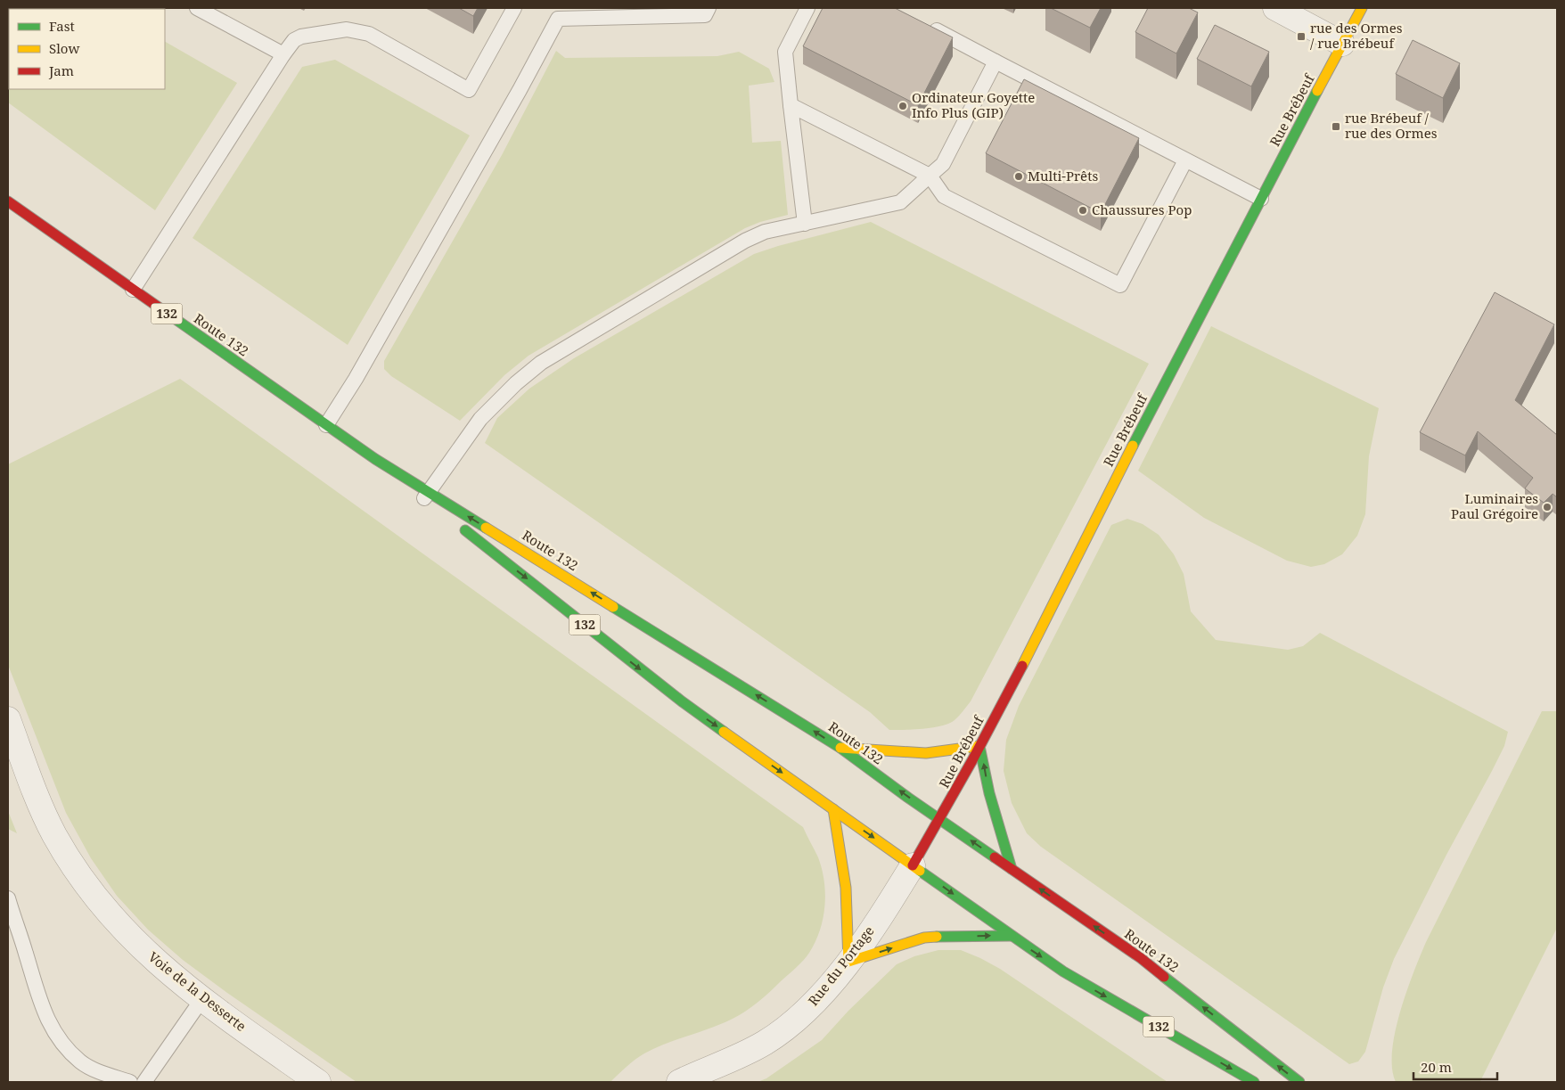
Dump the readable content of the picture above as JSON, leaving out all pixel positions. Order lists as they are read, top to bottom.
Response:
{
  "streets": {
    "main road": ["Rue Brébeuf", "132", "Route 132"],
    "street": ["Rue du Portage", "Voie de la Desserte"]
  },
  "crossings": [
    ["Rue Brébeuf", "132"],
    ["Rue Brébeuf", "Route 132"],
    ["Rue Brébeuf", "Rue du Portage"],
    ["132", "Rue du Portage"]
  ],
  "places": {
    "transit": ["rue des Ormes / rue Brébeuf", "rue Brébeuf / rue des Ormes"],
    "other": [
      "Ordinateur Goyette Info Plus (GIP)",
      "Multi-Prêts",
      "Chaussures Pop",
      "Luminaires Paul Grégoire"
    ]
  },
  "legend": ["Fast", "Slow", "Jam"],
  "scale_bar": "20 m"
}
